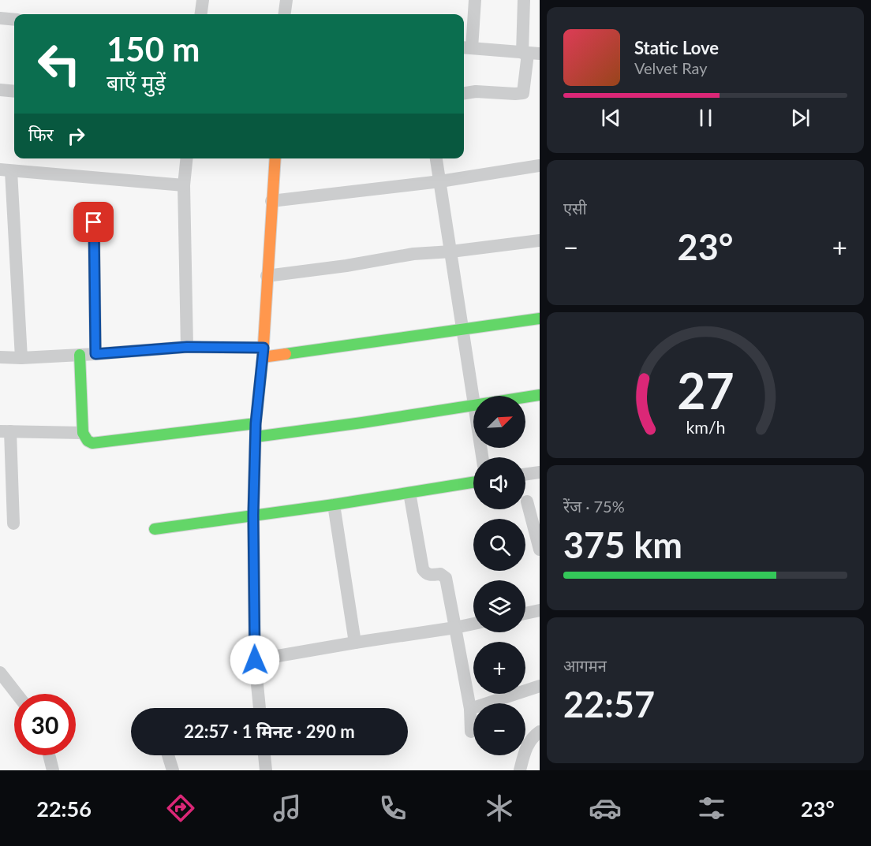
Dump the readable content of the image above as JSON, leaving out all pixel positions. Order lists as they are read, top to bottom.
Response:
{
  "north": "top right",
  "page": {
    "turn": ["150 m", "बाएँ मुड़ें"],
    "song": ["Static Love", "Velvet Ray"],
    "then": "फिर",
    "tile": [
      "एसी",
      ["रेंज · 75%", "375 km"],
      ["आगमन", "22:57"]
    ],
    "heat": ["−", "23°", "+"],
    "map_buttons": ["+", "−"],
    "limit": "30",
    "trip": "22:57 · 1 मिनट · 290 m",
    "tabs": ["22:56", "23°"],
    "gauge": ["27", "km/h"]
  }
}
